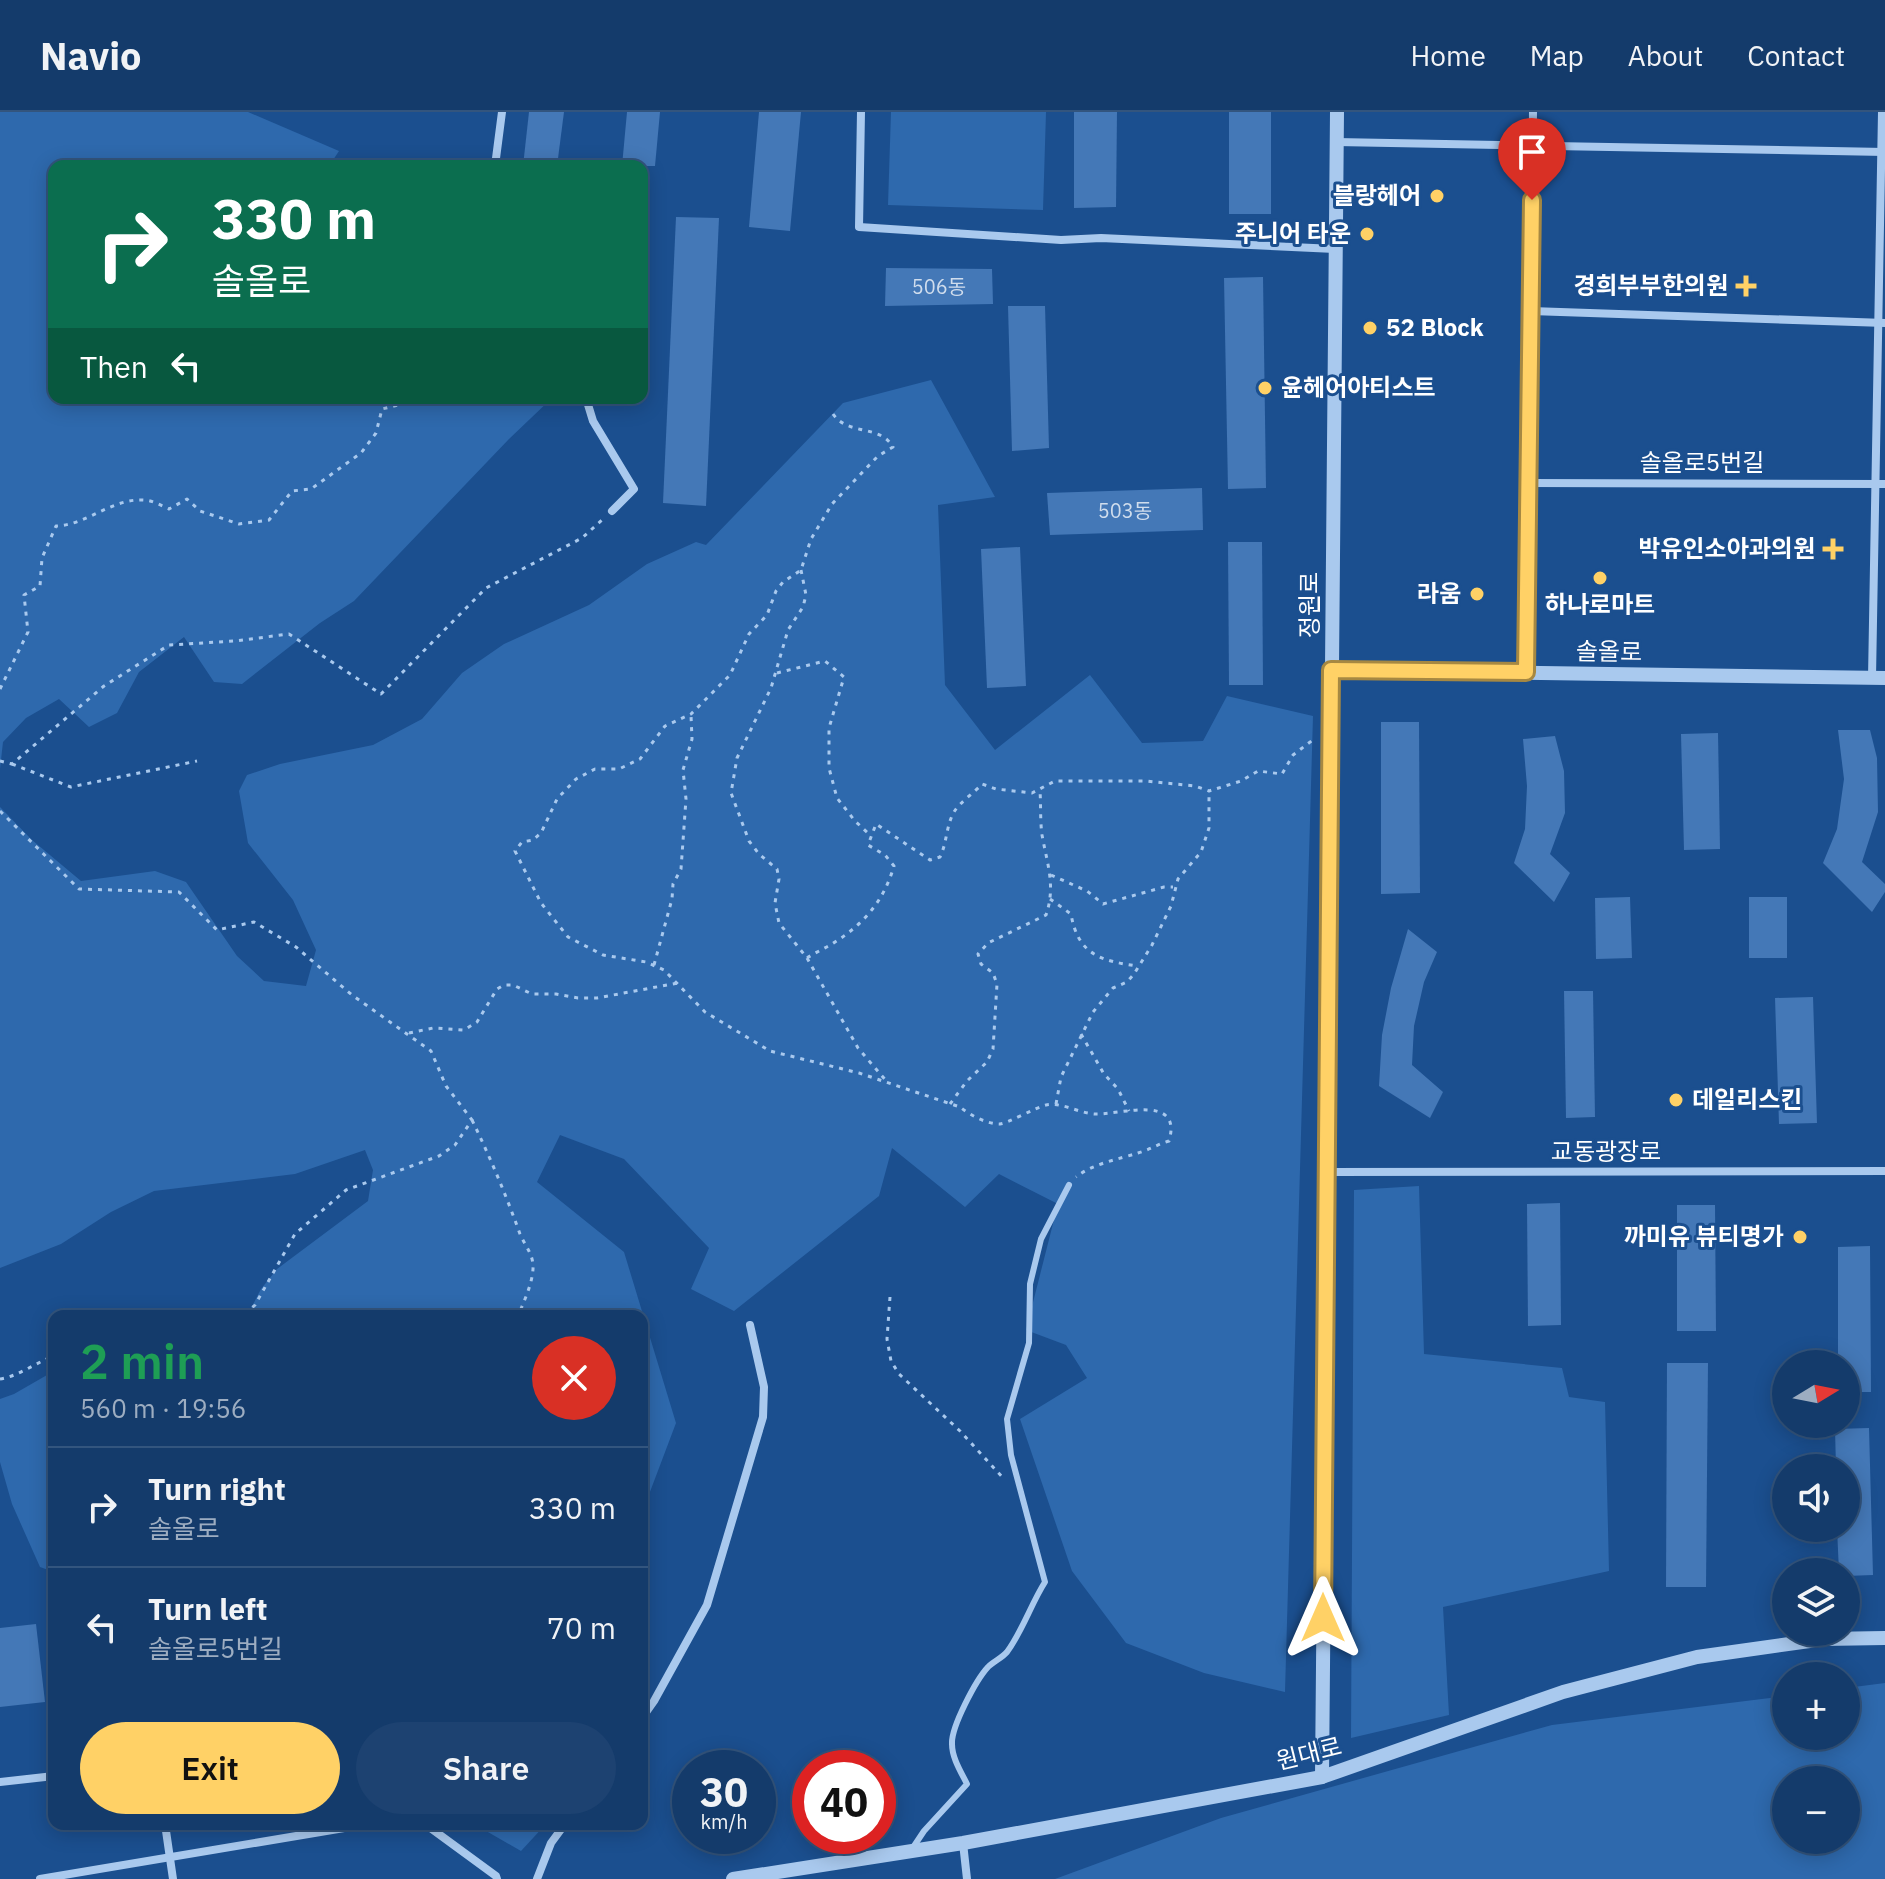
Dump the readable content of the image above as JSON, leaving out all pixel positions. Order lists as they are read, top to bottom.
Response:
{
  "streets": {
    "street": [
      "솔올로5번길",
      "정원로",
      "솔올로",
      "교동광장로",
      "원대로"
    ]
  },
  "crossings": [
    ["정원로", "솔올로"],
    ["정원로", "교동광장로"],
    ["정원로", "원대로"]
  ],
  "places": {
    "other": [
      "블랑헤어",
      "주니어 타운",
      "52 Block",
      "윤헤어아티스트",
      "하나로마트",
      "라움",
      "데일리스킨",
      "까미유 뷰티명가"
    ],
    "health": ["경희부부한의원", "박유인소아과의원"]
  },
  "house_numbers": ["506동", "503동"],
  "north": "right",
  "page": {
    "header": "Navio",
    "nav": [
      "Home",
      "Map",
      "About",
      "Contact"
    ],
    "turn": ["330 m", "솔올로"],
    "then": "Then",
    "heading": ["2 min", "560 m · 19:56"],
    "map_buttons": ["+", "−"],
    "list": [
      {
        "name": "Turn right",
        "note": "솔올로",
        "value": "330 m"
      },
      {
        "name": "Turn left",
        "note": "솔올로5번길",
        "value": "70 m"
      }
    ],
    "buttons": ["Exit", "Share"],
    "speed": "30 km/h",
    "limit": "40"
  }
}
